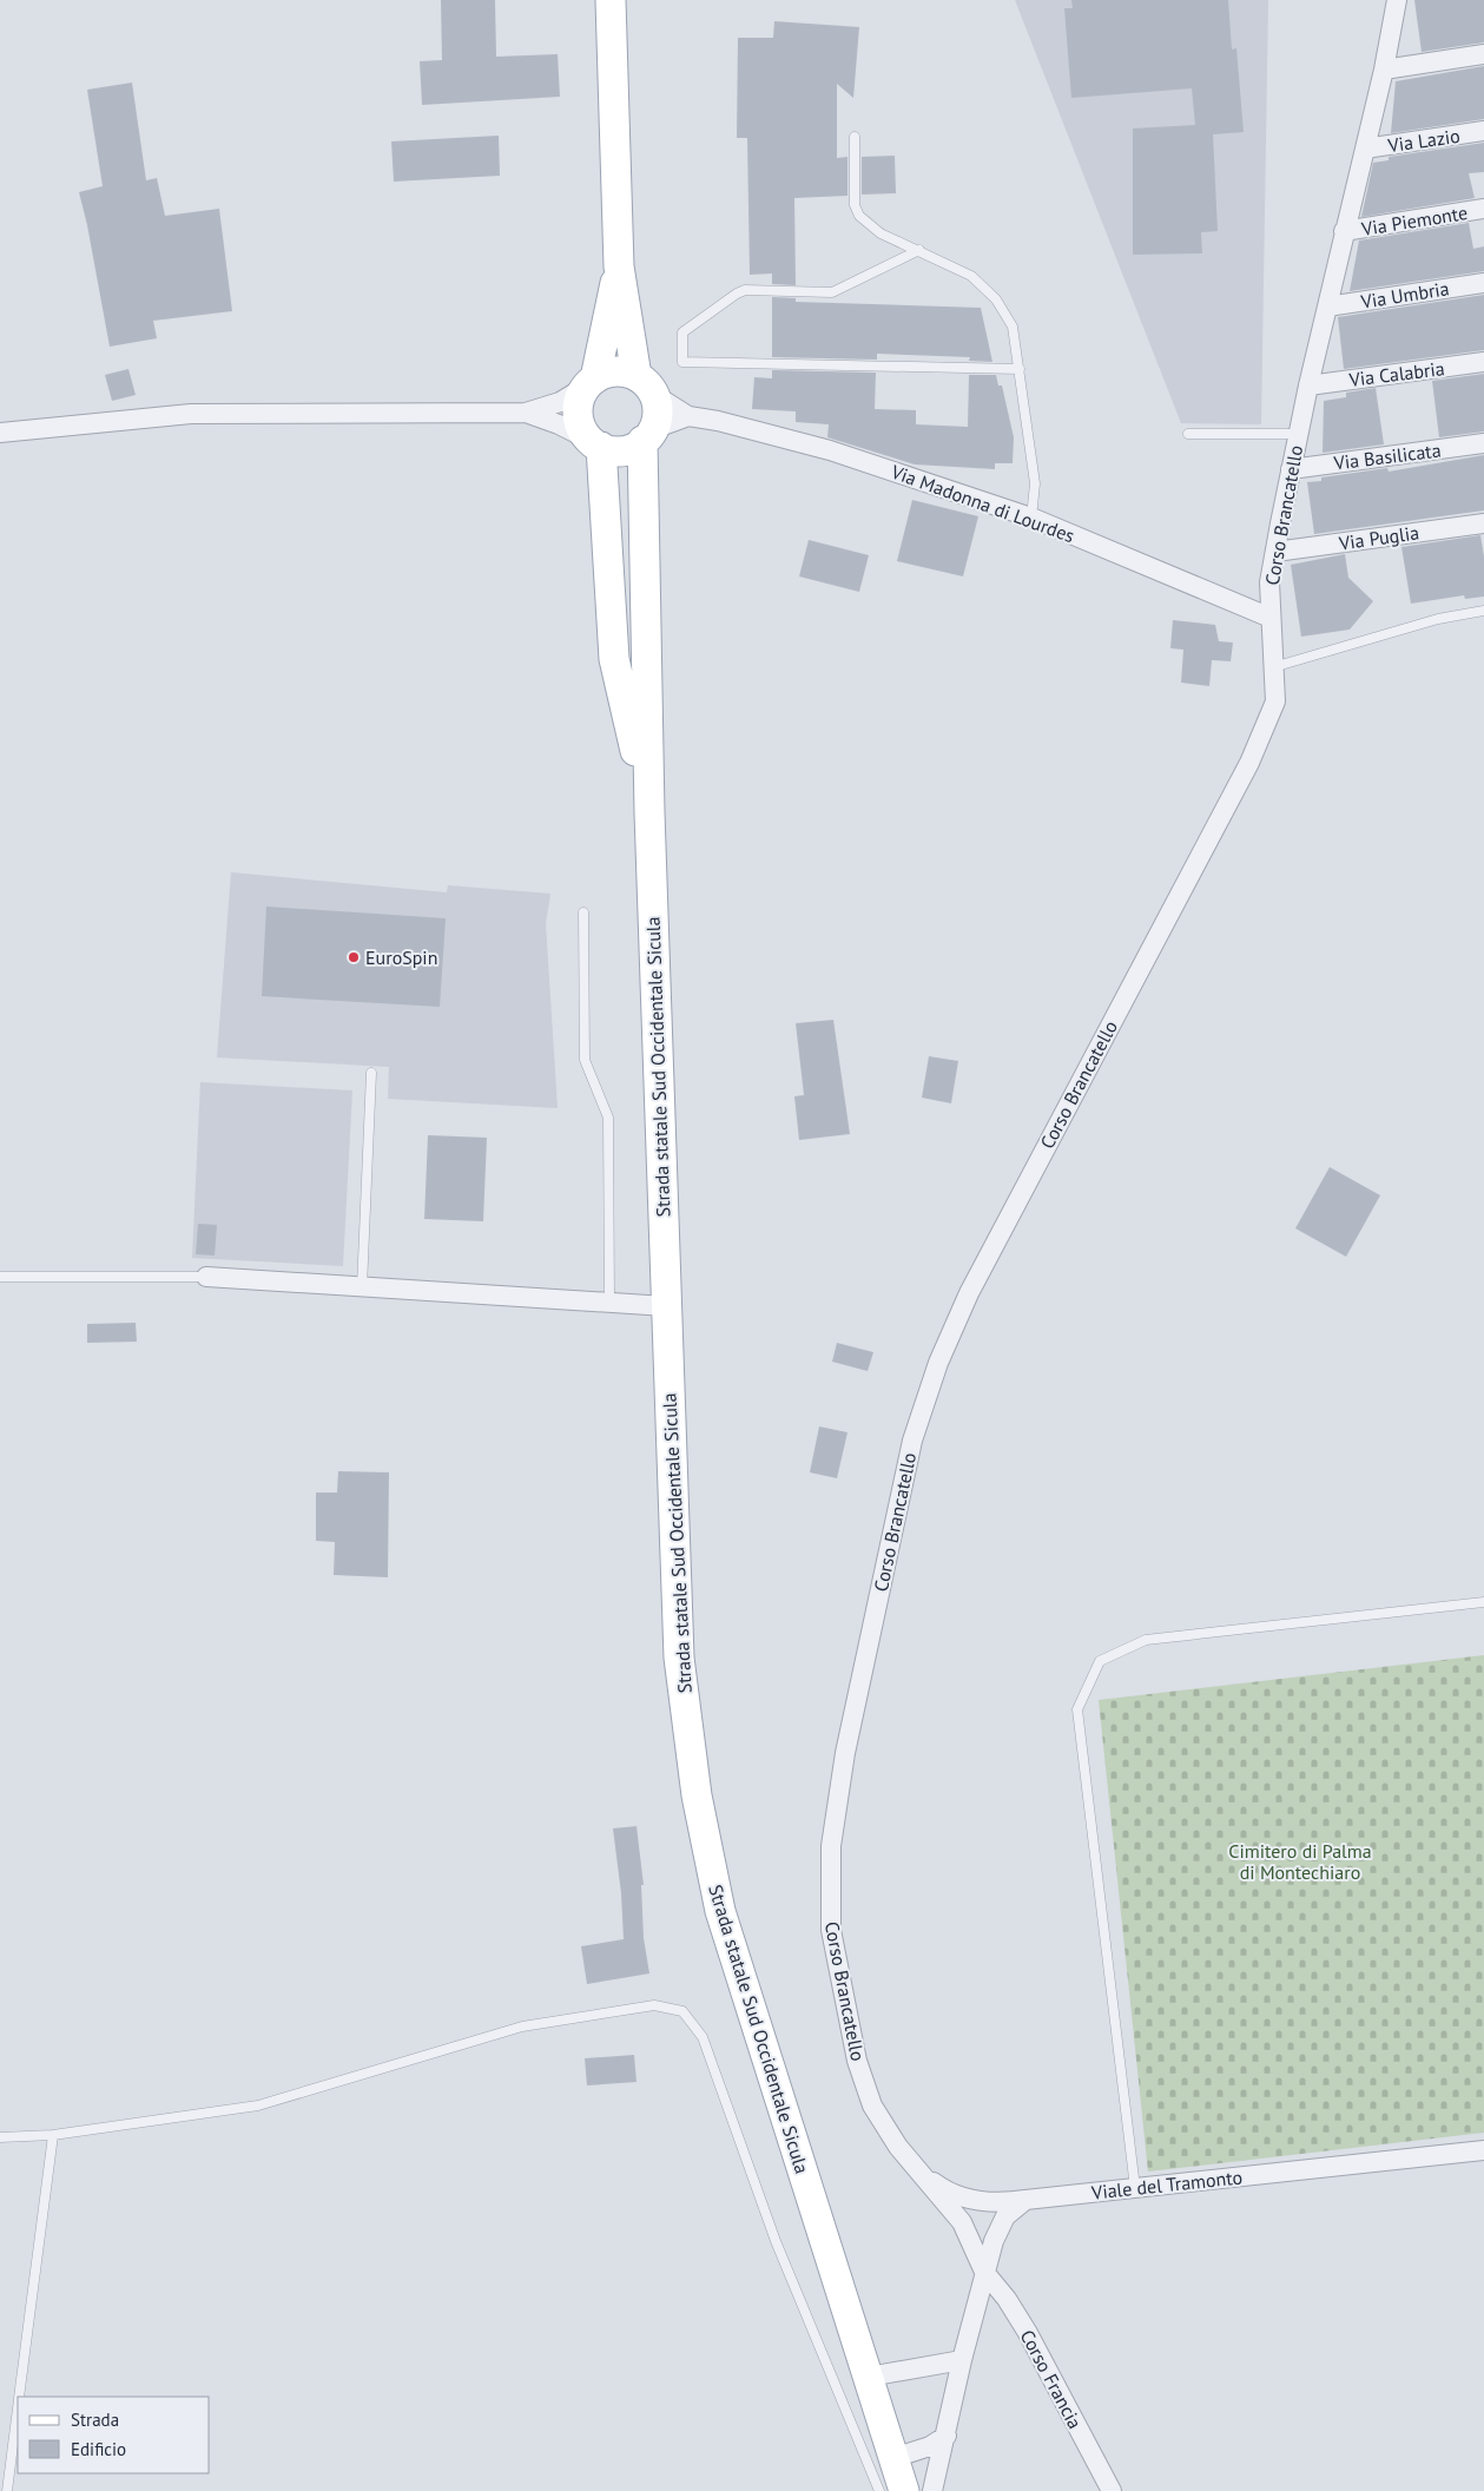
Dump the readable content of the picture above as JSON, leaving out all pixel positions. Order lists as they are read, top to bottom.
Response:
{
  "streets": {
    "main road": ["Strada statale Sud Occidentale Sicula"],
    "street": [
      "Via Lazio",
      "Via Piemonte",
      "Via Umbria",
      "Via Calabria",
      "Via Basilicata",
      "Via Madonna di Lourdes",
      "Corso Brancatello",
      "Via Puglia",
      "Viale del Tramonto",
      "Corso Francia"
    ]
  },
  "crossings": [
    ["Via Lazio", "Corso Brancatello"],
    ["Via Piemonte", "Corso Brancatello"],
    ["Via Umbria", "Corso Brancatello"],
    ["Via Calabria", "Corso Brancatello"],
    ["Via Basilicata", "Corso Brancatello"],
    ["Via Madonna di Lourdes", "Corso Brancatello"],
    ["Via Madonna di Lourdes", "Strada statale Sud Occidentale Sicula"],
    ["Corso Brancatello", "Via Puglia"],
    ["Corso Brancatello", "Viale del Tramonto"],
    ["Corso Brancatello", "Corso Francia"],
    ["Viale del Tramonto", "Corso Francia"]
  ],
  "parks": ["Cimitero di Palma di Montechiaro"],
  "places": ["EuroSpin"],
  "legend": ["Strada", "Edificio"]
}
